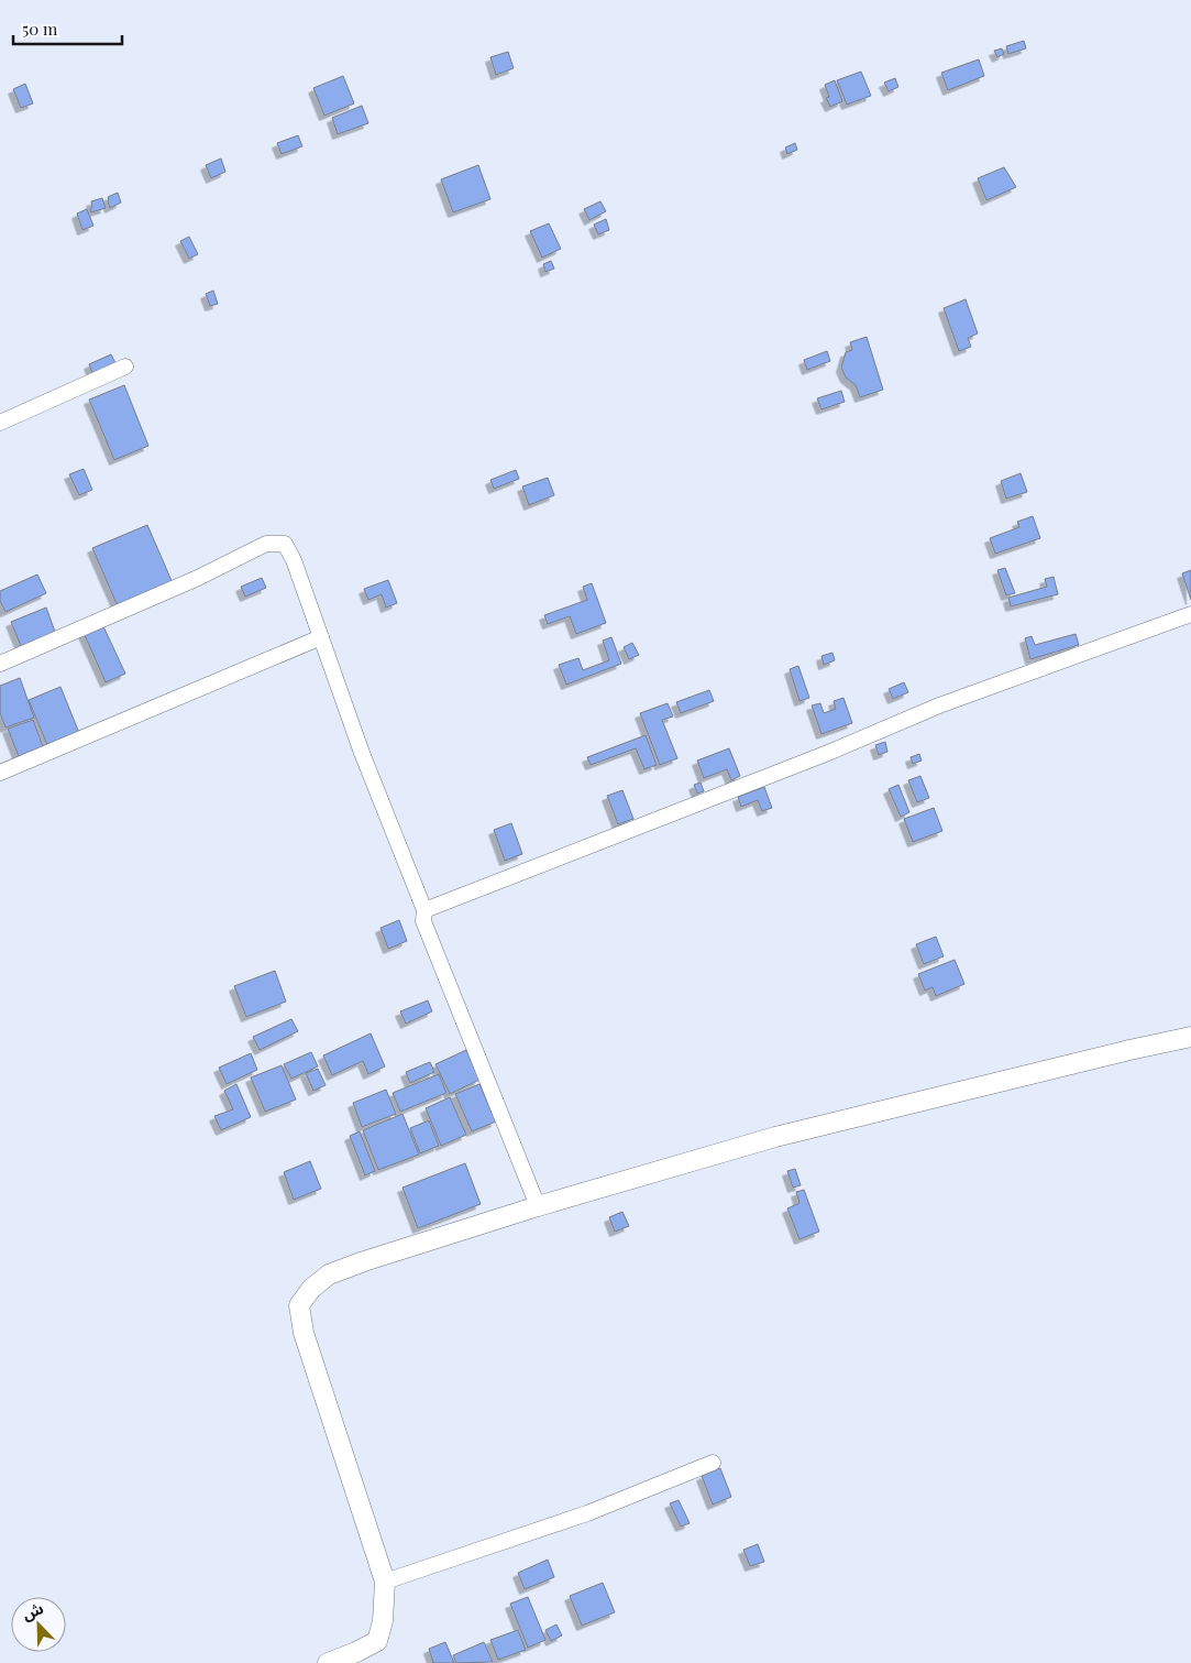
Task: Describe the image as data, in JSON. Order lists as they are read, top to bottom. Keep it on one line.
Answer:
{"scale_bar":"50 m","north":"top left"}
